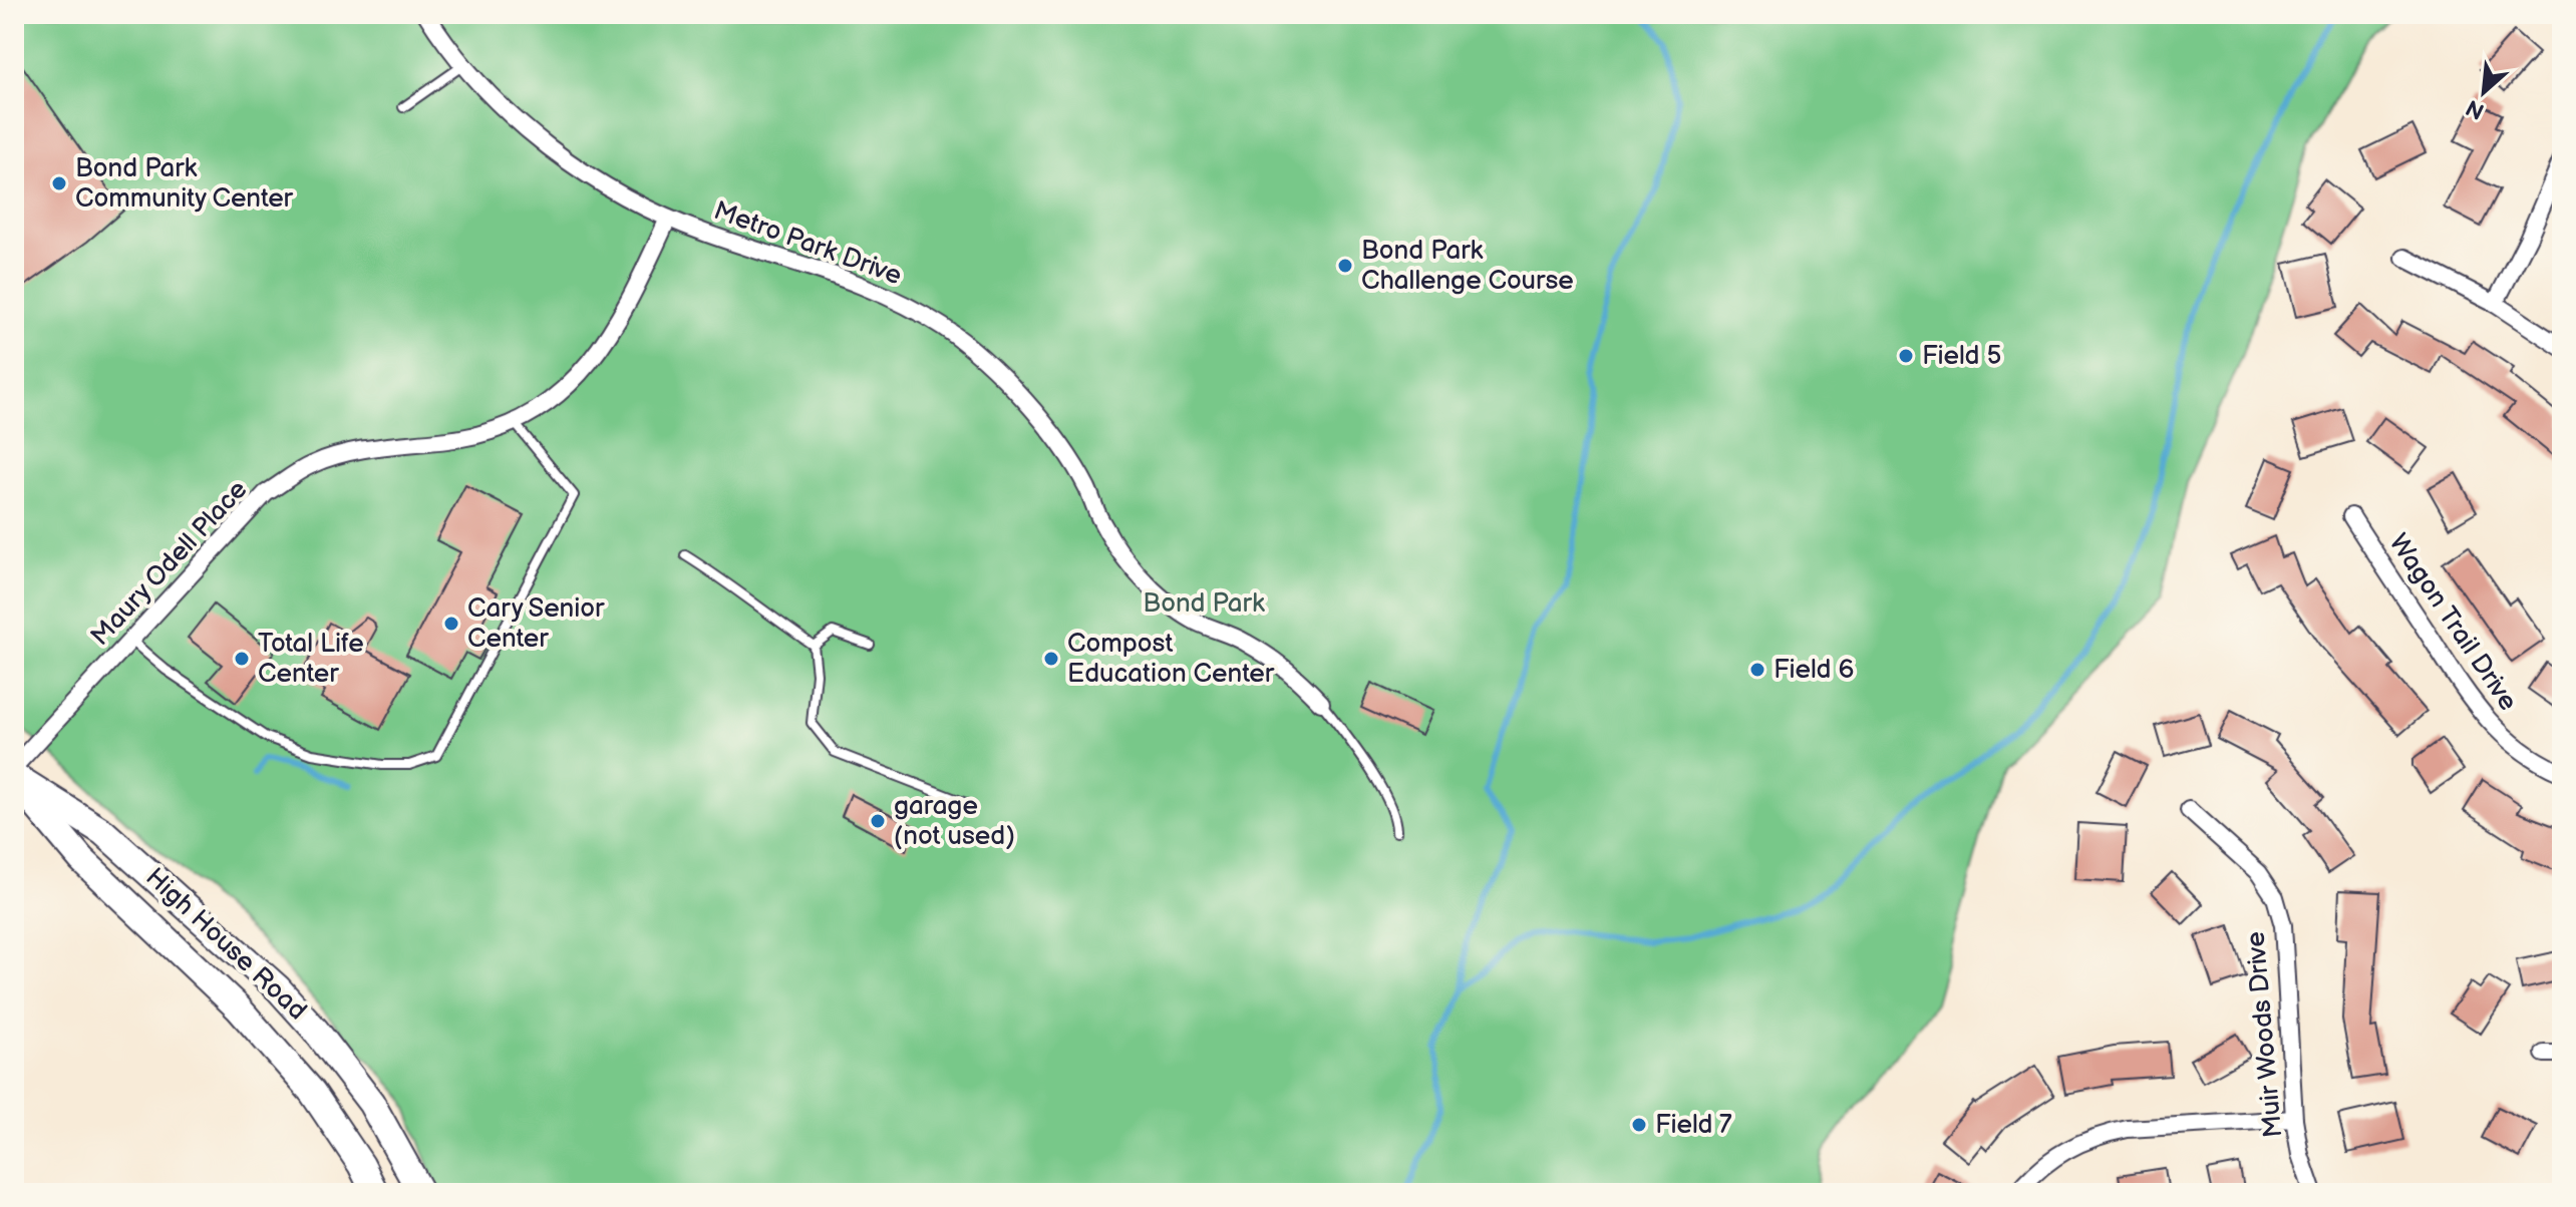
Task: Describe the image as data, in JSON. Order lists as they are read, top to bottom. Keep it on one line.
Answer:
{"streets":{"main road":["High House Road"],"street":["Metro Park Drive","Maury Odell Place","Wagon Trail Drive","Muir Woods Drive"]},"crossings":[["Metro Park Drive","Maury Odell Place"]],"parks":["Bond Park"],"places":["Bond Park Community Center","Bond Park Challenge Course","Field 5","Cary Senior Center","Total Life Center","Compost Education Center","Field 6","garage (not used)","Field 7"],"north":"bottom left"}
